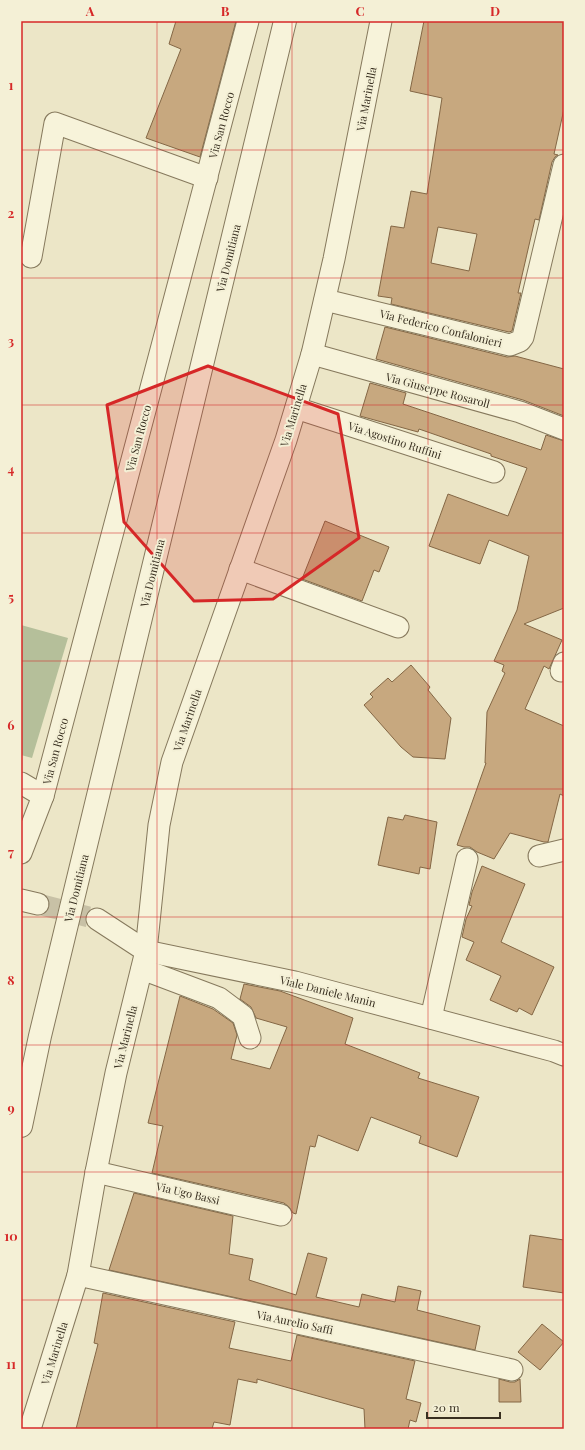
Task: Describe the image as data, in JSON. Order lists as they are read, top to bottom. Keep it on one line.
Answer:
{"streets":{"street":["Via Marinella","Via San Rocco","Via Domitiana","Via Federico Confalonieri","Via Giuseppe Rosaroll","Via Agostino Ruffini","Viale Daniele Manin","Via Ugo Bassi","Via Aurelio Saffi"]},"crossings":[["Via Marinella","Via Federico Confalonieri"],["Via Marinella","Via Giuseppe Rosaroll"],["Via Marinella","Via Agostino Ruffini"],["Via Marinella","Viale Daniele Manin"],["Via Marinella","Via Ugo Bassi"],["Via Marinella","Via Aurelio Saffi"]],"scale_bar":"20 m","grid":{"columns":["A","B","C","D"],"rows":["1","2","3","4","5","6","7","8","9","10","11"]}}
